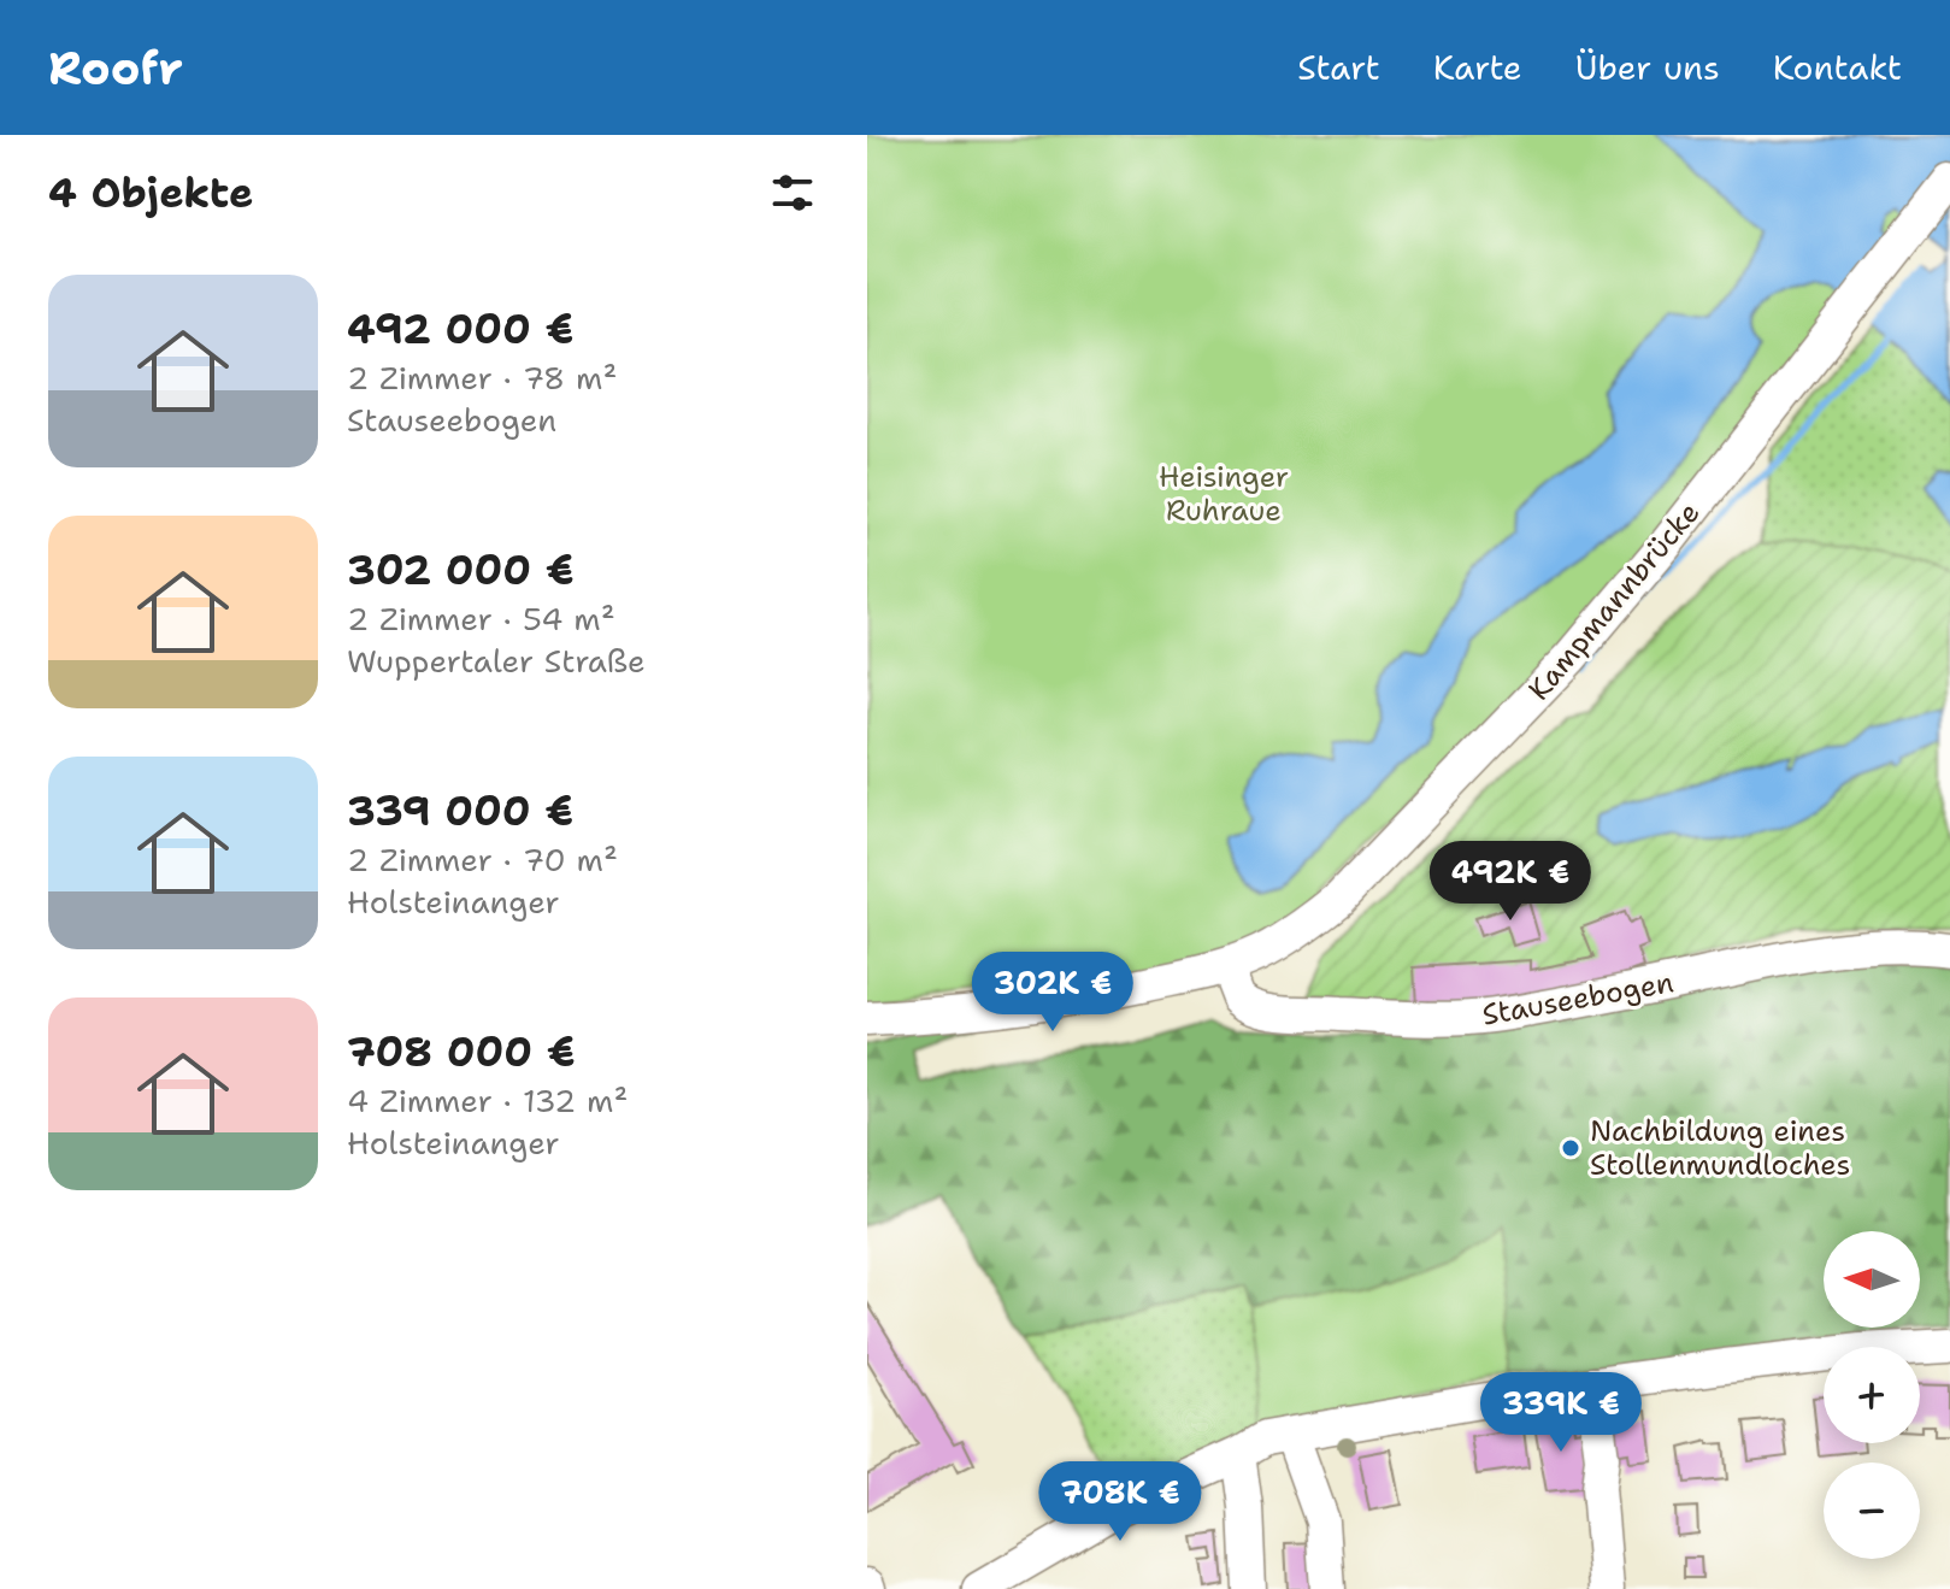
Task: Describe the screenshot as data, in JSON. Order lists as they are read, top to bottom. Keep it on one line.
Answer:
{"streets":{"street":["Kampmannbrücke","Stauseebogen"]},"crossings":[["Kampmannbrücke","Stauseebogen"]],"parks":["Heisinger Ruhraue"],"places":["Nachbildung eines Stollenmundloches"],"north":"left","page":{"header":"Roofr","nav":["Start","Karte","Über uns","Kontakt"],"heading":"4 Objekte","list":[{"name":"492 000 €","note":"2 Zimmer · 78 m² · Stauseebogen"},{"name":"302 000 €","note":"2 Zimmer · 54 m² · Wuppertaler Straße"},{"name":"339 000 €","note":"2 Zimmer · 70 m² · Holsteinanger"},{"name":"708 000 €","note":"4 Zimmer · 132 m² · Holsteinanger"}],"price":["492K €","302K €","339K €","708K €"],"map_buttons":["+","−"]}}
